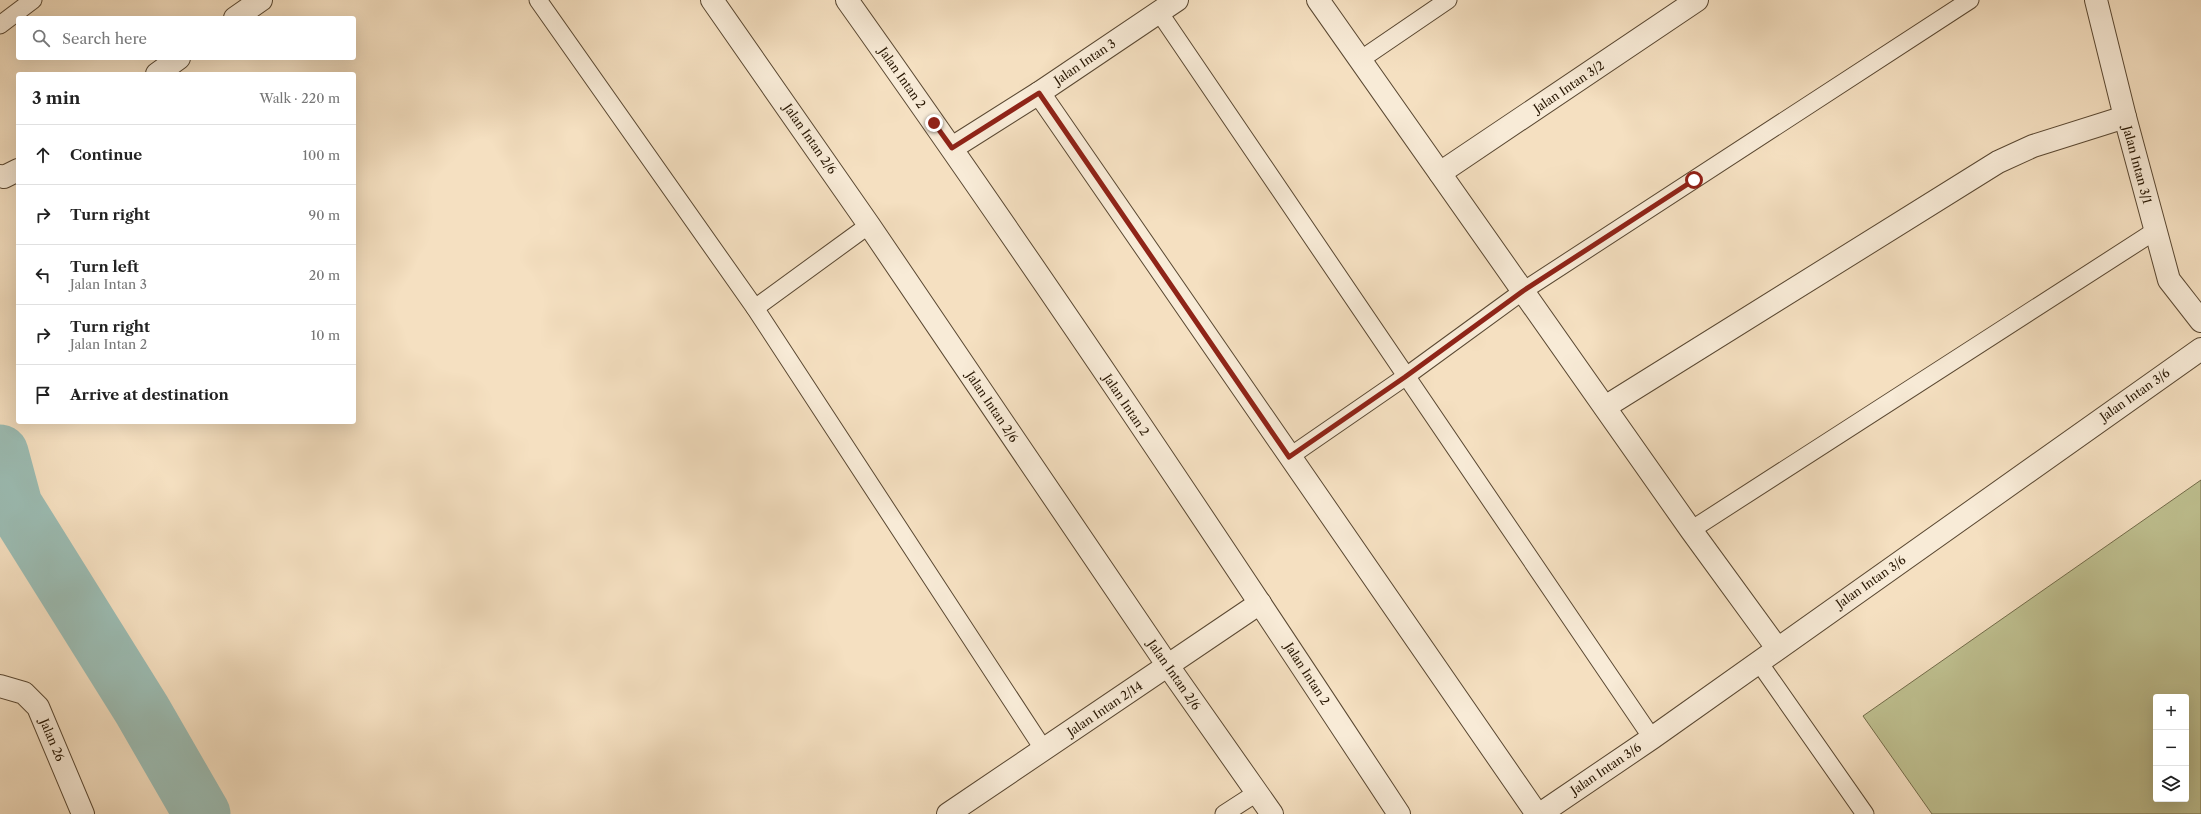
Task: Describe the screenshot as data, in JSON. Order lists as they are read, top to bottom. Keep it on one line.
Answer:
{"streets":{"street":["Jalan Intan 3","Jalan Intan 2","Jalan Intan 3/2","Jalan Intan 2/6","Jalan Intan 3/1","Jalan Intan 3/6","Jalan Intan 2/14","Jalan 26"]},"crossings":[["Jalan Intan 3","Jalan Intan 2"],["Jalan Intan 2","Jalan Intan 2/14"],["Jalan Intan 2/6","Jalan Intan 2/14"]],"page":{"search":"Search here","heading":["3 min","Walk · 220 m"],"list":[["Continue","100 m"],["Turn right","90 m"],["Turn left","Jalan Intan 3","20 m"],["Turn right","Jalan Intan 2","10 m"],"Arrive at destination"],"map_buttons":["+","−"]}}
